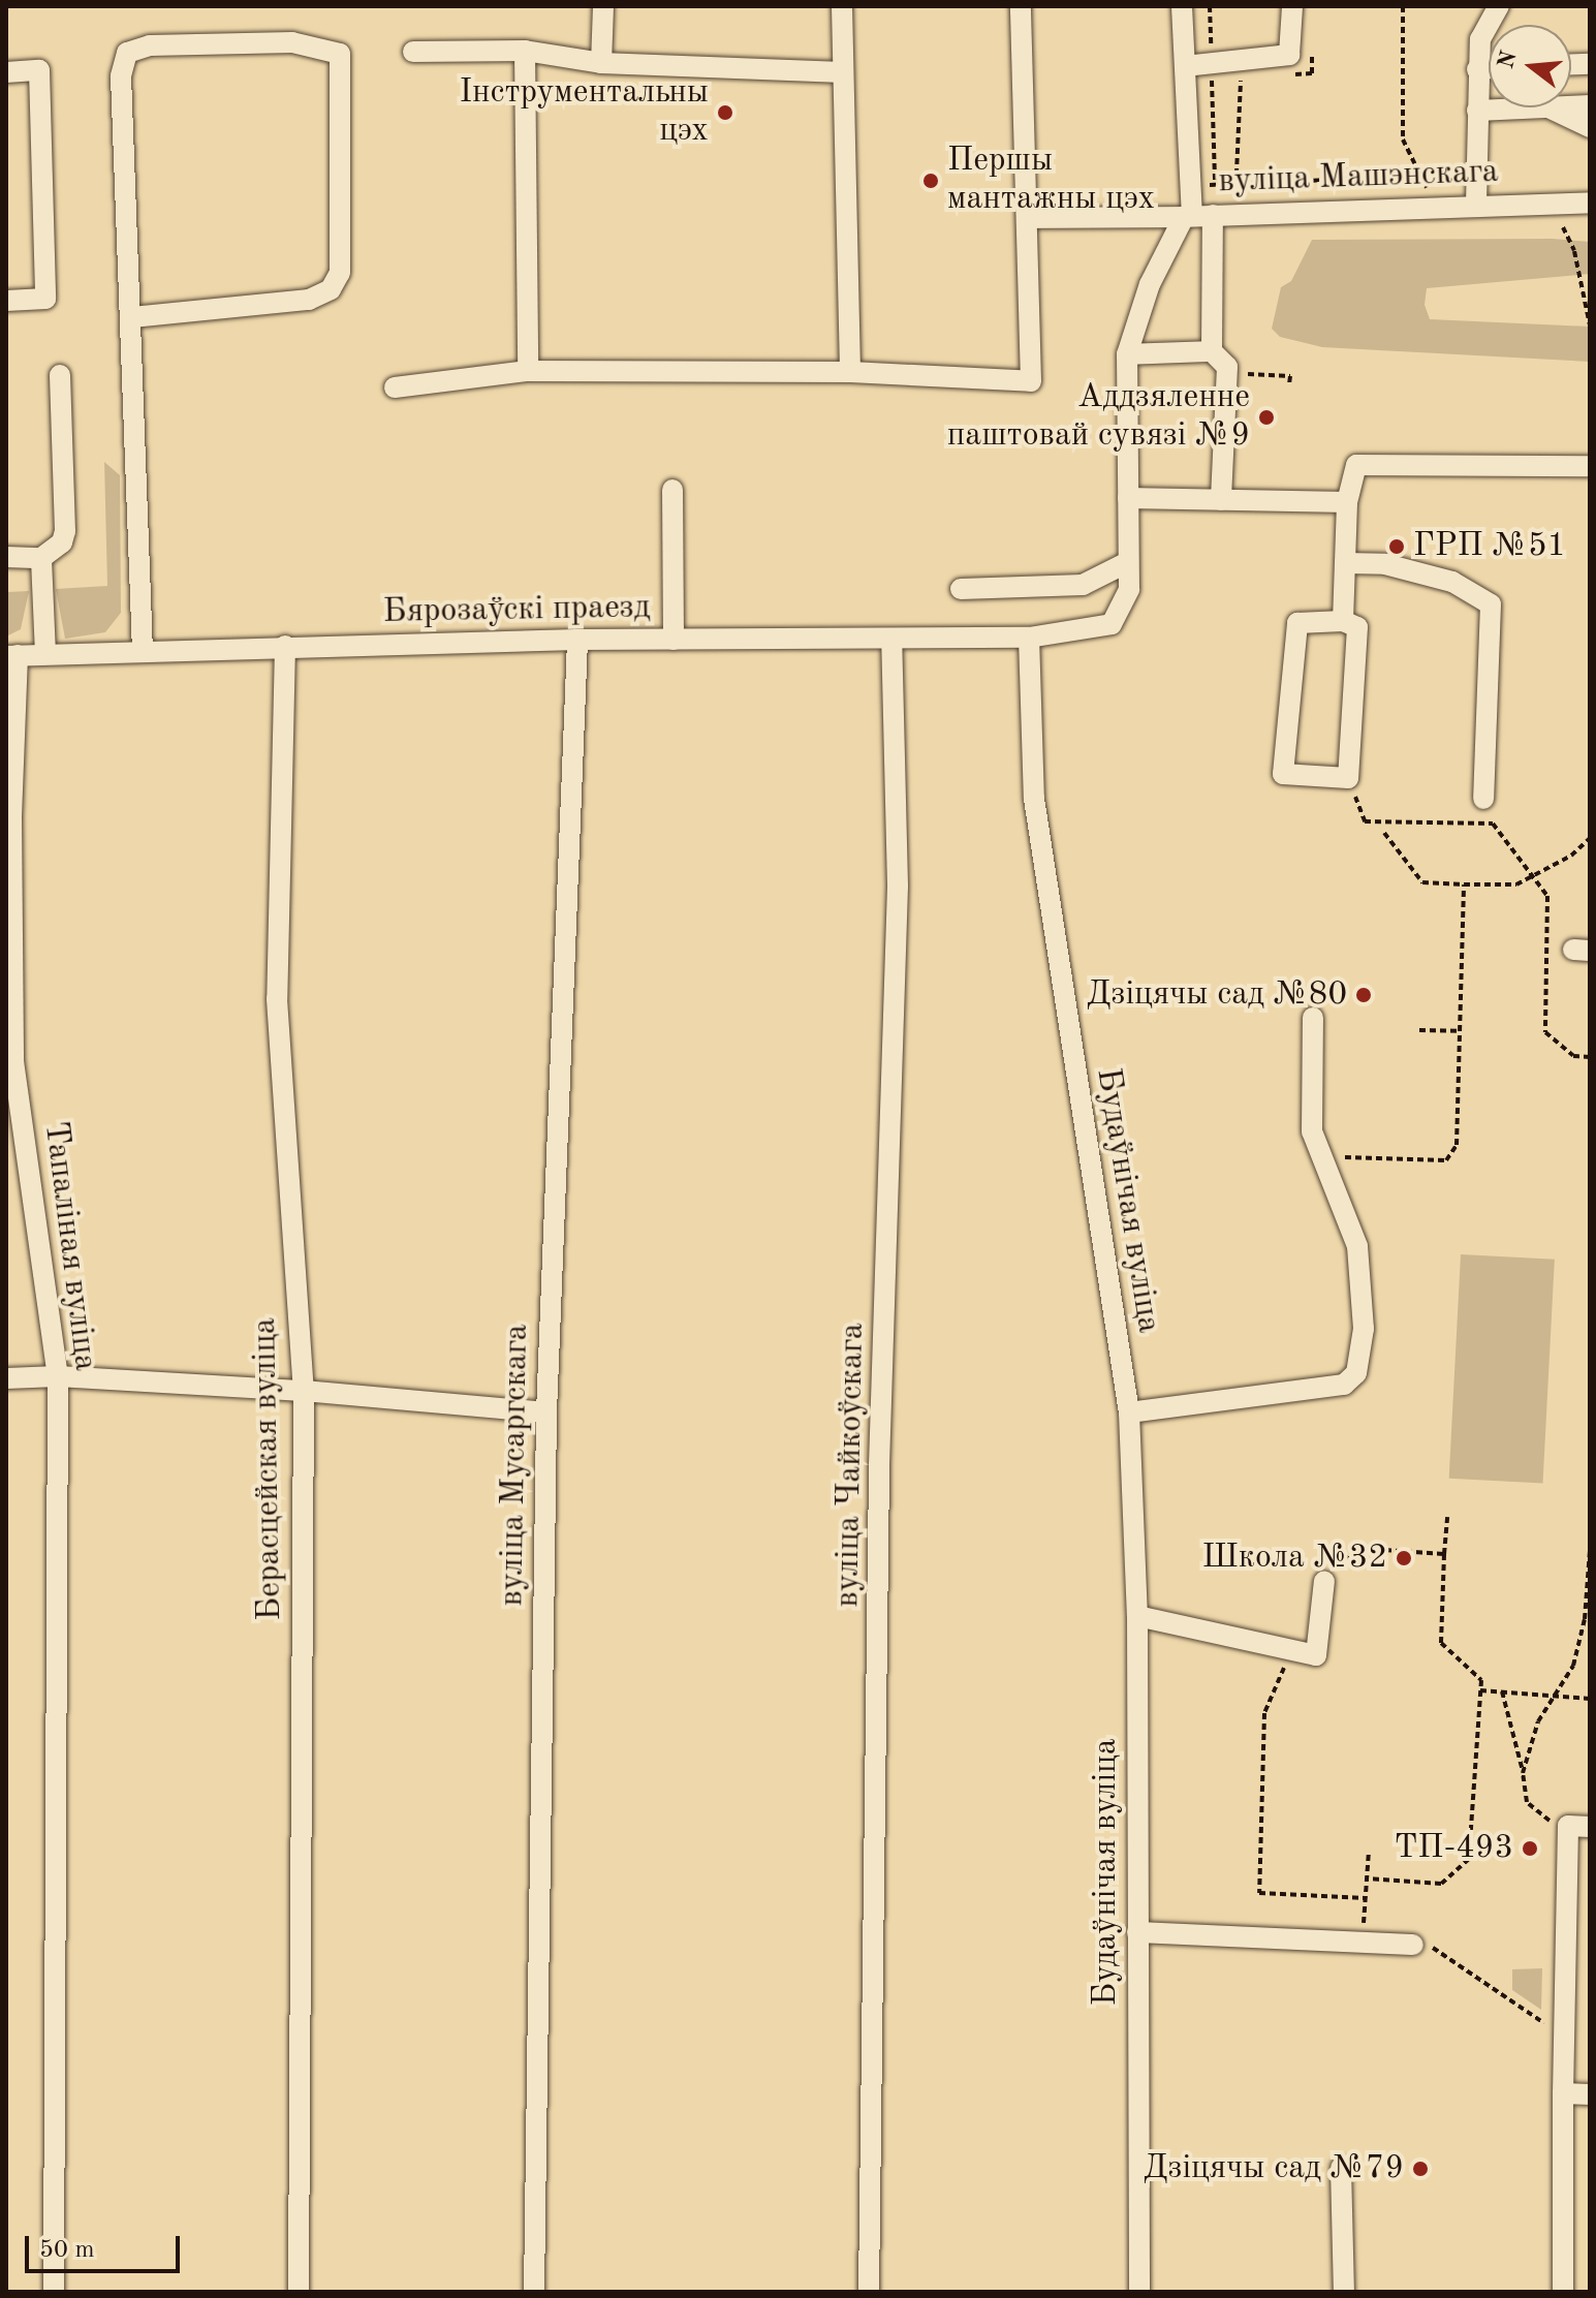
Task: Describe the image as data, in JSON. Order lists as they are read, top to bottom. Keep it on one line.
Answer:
{"streets":{"street":["вуліца Машэнскага","Бярозаўскі праезд","Будаўнічая вуліца","Тапаліная вуліца","вуліца Мусаргскага","вуліца Чайкоўскага","Берасцейская вуліца"]},"crossings":[["Бярозаўскі праезд","Будаўнічая вуліца"],["Бярозаўскі праезд","Тапаліная вуліца"],["Бярозаўскі праезд","вуліца Мусаргскага"],["Бярозаўскі праезд","вуліца Чайкоўскага"],["Бярозаўскі праезд","Берасцейская вуліца"]],"places":["Інструментальны цэх","Першы мантажны цэх","Аддзяленне паштовай сувязі №9","ГРП №51","Дзіцячы сад №80","Школа №32","ТП-493","Дзіцячы сад №79"],"scale_bar":"50 m","north":"left"}
